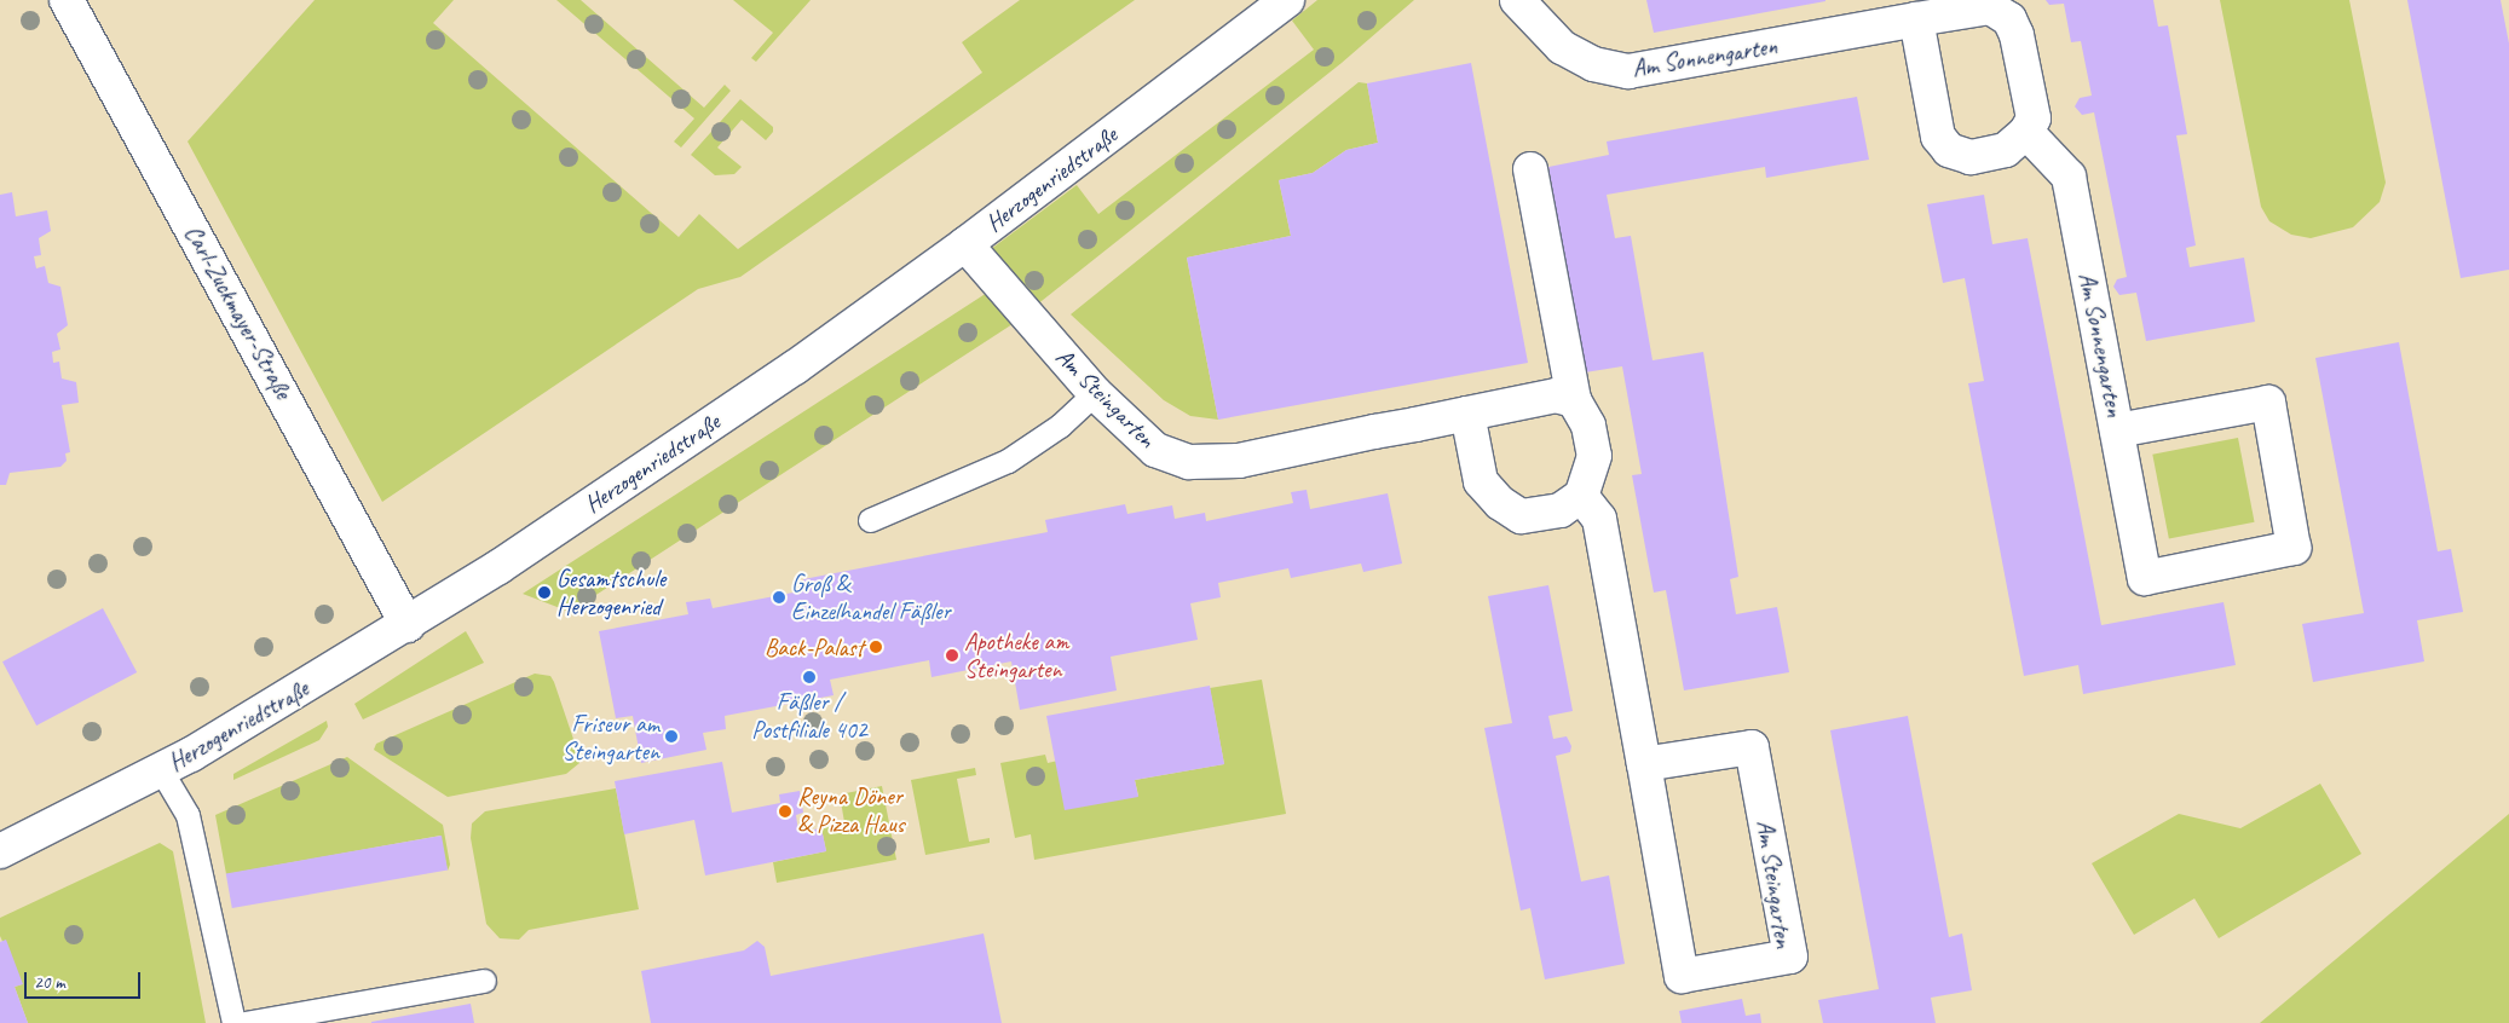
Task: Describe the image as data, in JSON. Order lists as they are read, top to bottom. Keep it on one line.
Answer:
{"streets":{"street":["Am Sonnengarten","Herzogenriedstraße","Carl-Zuckmayer-Straße","Am Steingarten"]},"crossings":[["Herzogenriedstraße","Carl-Zuckmayer-Straße"],["Herzogenriedstraße","Am Steingarten"]],"places":["Gesamtschule Herzogenried","Groß & Einzelhandel Fäßler","Back-Palast","Apotheke am Steingarten","Fäßler / Postfiliale 402","Friseur am Steingarten","Reyna Döner & Pizza Haus"],"scale_bar":"20 m"}
